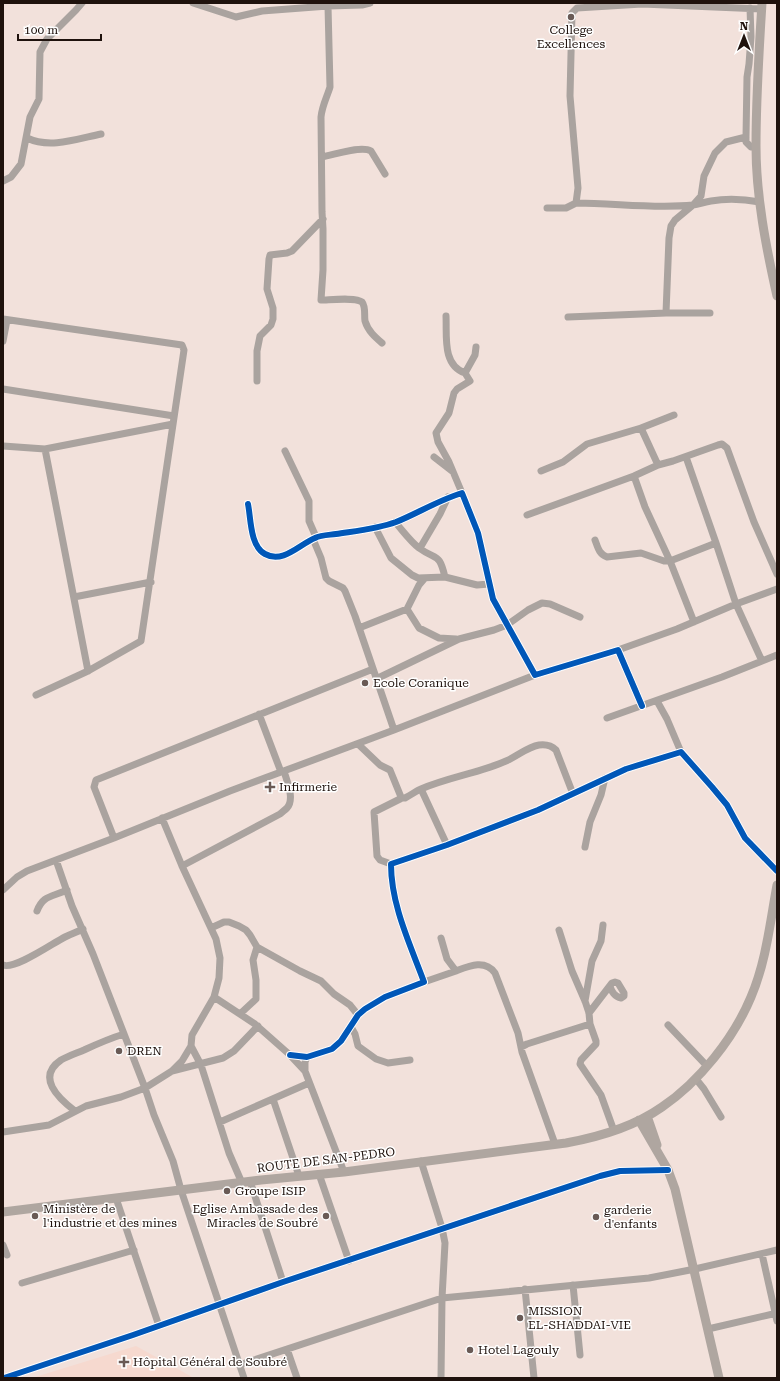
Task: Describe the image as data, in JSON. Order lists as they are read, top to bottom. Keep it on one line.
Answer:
{"streets":{"main road":["ROUTE DE SAN-PEDRO"]},"places":{"other":["College Excellences","Ecole Coranique","DREN","Groupe ISIP","Ministère de l'industrie et des mines","Eglise Ambassade des Miracles de Soubré","garderie d'enfants","MISSION EL-SHADDAI-VIE","Hotel Lagouly"],"health":["Infirmerie","Hôpital Général de Soubré"]},"scale_bar":"100 m","north":"top"}
